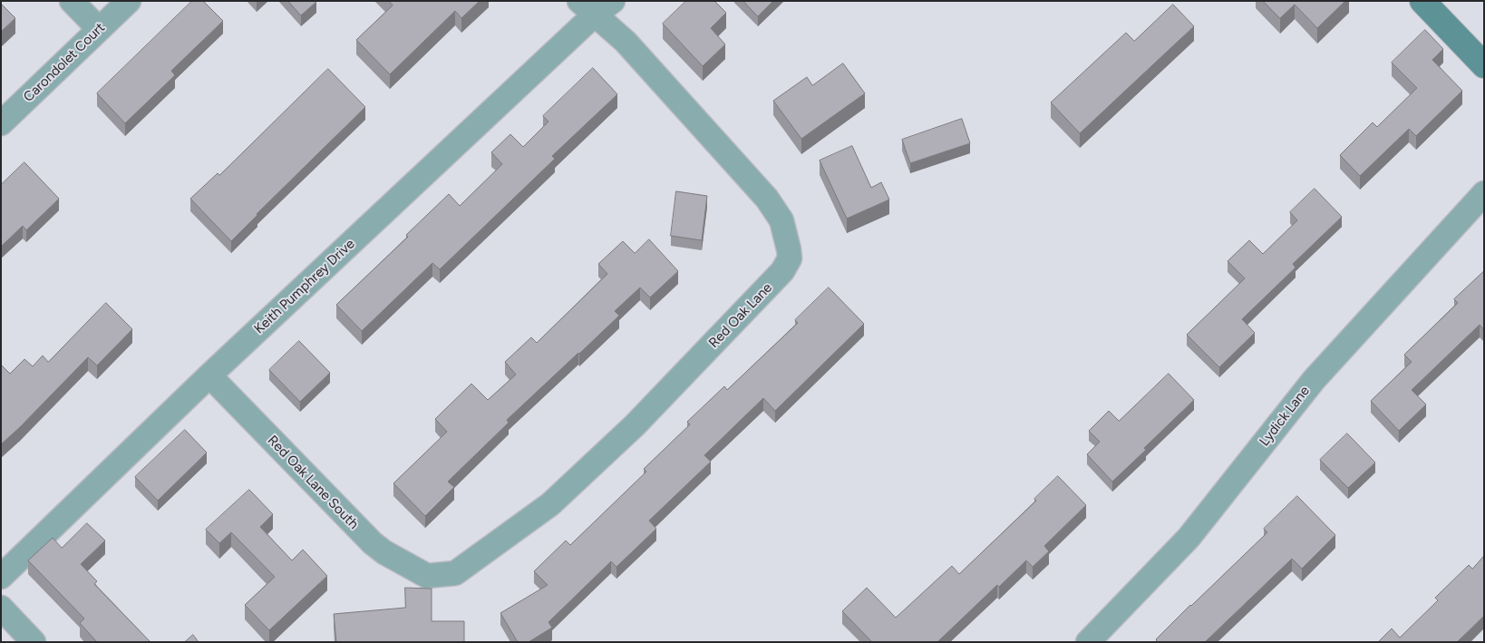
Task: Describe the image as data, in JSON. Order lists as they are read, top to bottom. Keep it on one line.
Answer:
{"streets":{"street":["Carondolet Court","Keith Pumphrey Drive","Red Oak Lane","Lydick Lane","Red Oak Lane South"]},"crossings":[["Keith Pumphrey Drive","Red Oak Lane"],["Keith Pumphrey Drive","Red Oak Lane South"],["Red Oak Lane","Red Oak Lane South"]]}
